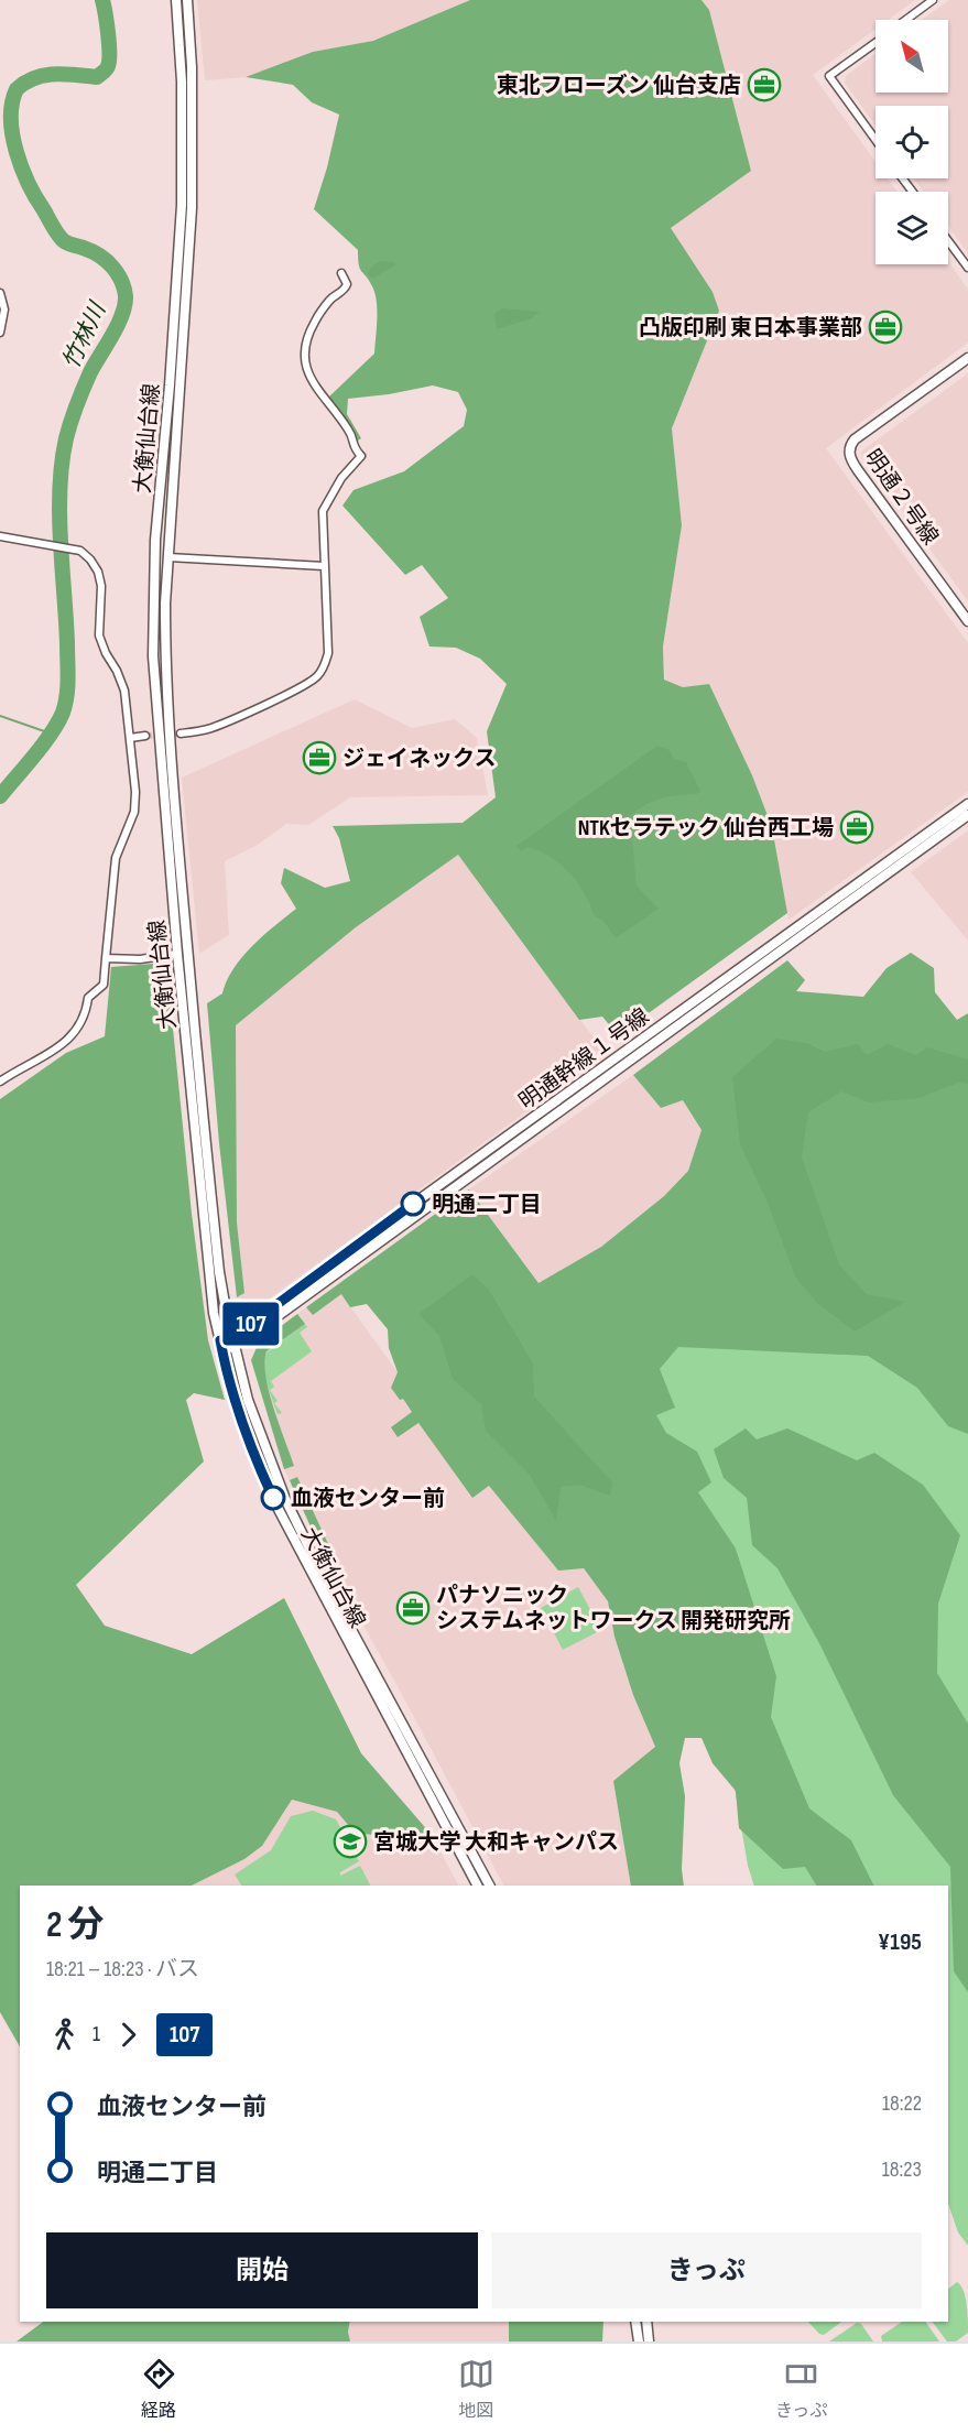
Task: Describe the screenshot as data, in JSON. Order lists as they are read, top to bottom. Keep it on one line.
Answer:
{"streets":{"main road":["大衡仙台線","明通２号線","明通幹線１号線"]},"crossings":[["大衡仙台線","明通幹線１号線"]],"water":["竹林川"],"places":{"office":["東北フローズン 仙台支店","凸版印刷 東日本事業部","ジェイネックス","NTKセラテック 仙台西工場","パナソニック システムネットワークス 開発研究所"],"other":["明通二丁目","血液センター前"],"school or university":["宮城大学 大和キャンパス"]},"lines":["bus line 107"],"north":"top left","page":{"on_map":"107","heading":["2 分","18:21 – 18:23 · バス","¥195"],"legs":["1","107"],"list":[{"name":"血液センター前","value":"18:22"},{"name":"明通二丁目","value":"18:23"}],"buttons":["開始","きっぷ"],"tabs":["経路","地図","きっぷ"]}}
